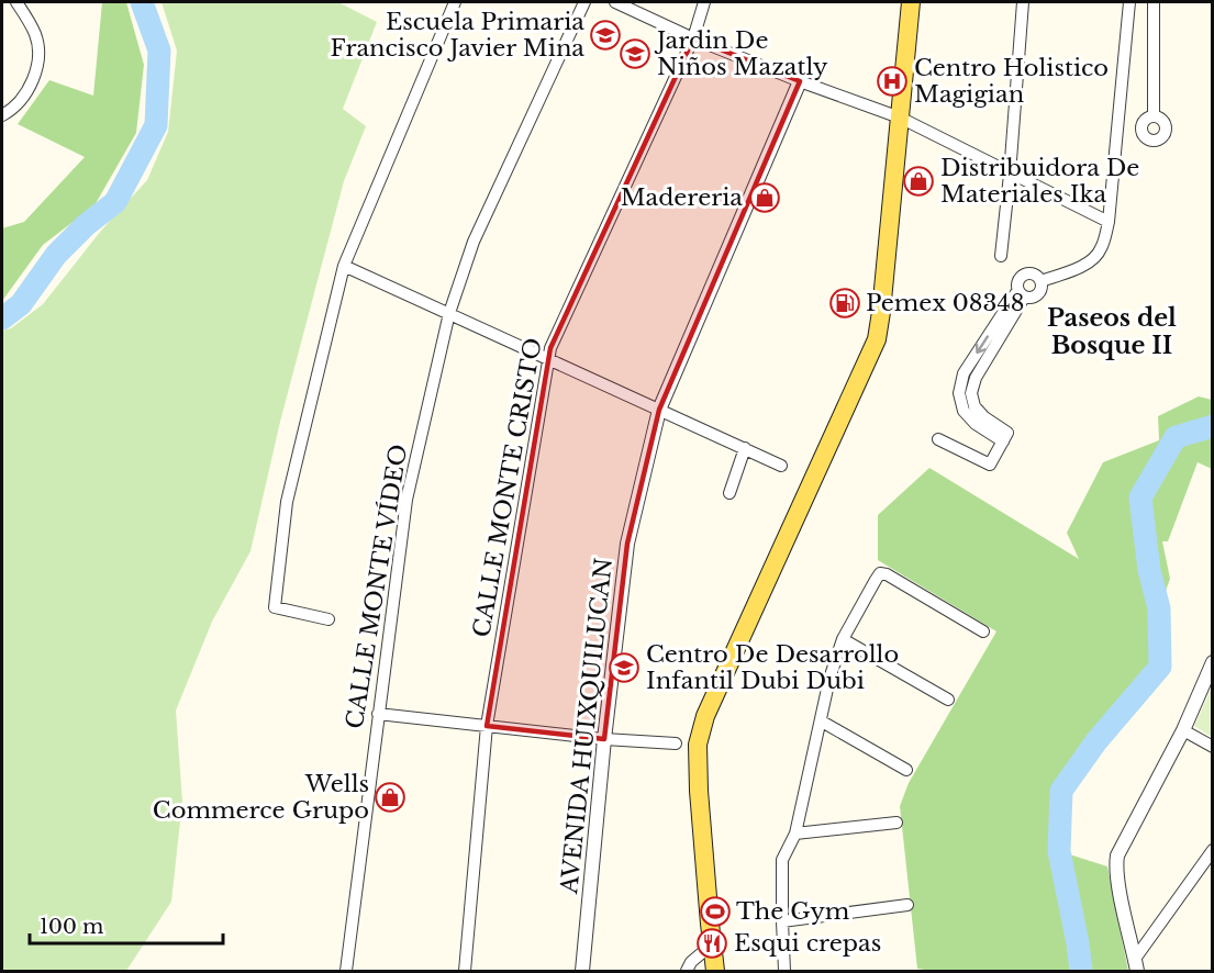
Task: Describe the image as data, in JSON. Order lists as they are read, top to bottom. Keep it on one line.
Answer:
{"streets":{"street":["CALLE MONTE CRISTO","CALLE MONTE VÍDEO","AVENIDA HUIXQUILUCAN"]},"districts":["Paseos del Bosque II"],"places":{"school or university":["Escuela Primaria Francisco Javier Mina","Jardin De Niños Mazatly","Centro De Desarrollo Infantil Dubi Dubi"],"hospital":["Centro Holistico Magigian"],"shop":["Distribuidora De Materiales Ika","Madereria","Wells Commerce Grupo"],"fuel station":["Pemex 08348"],"sports":["The Gym"],"restaurant":["Esqui crepas"]},"scale_bar":"100 m"}
